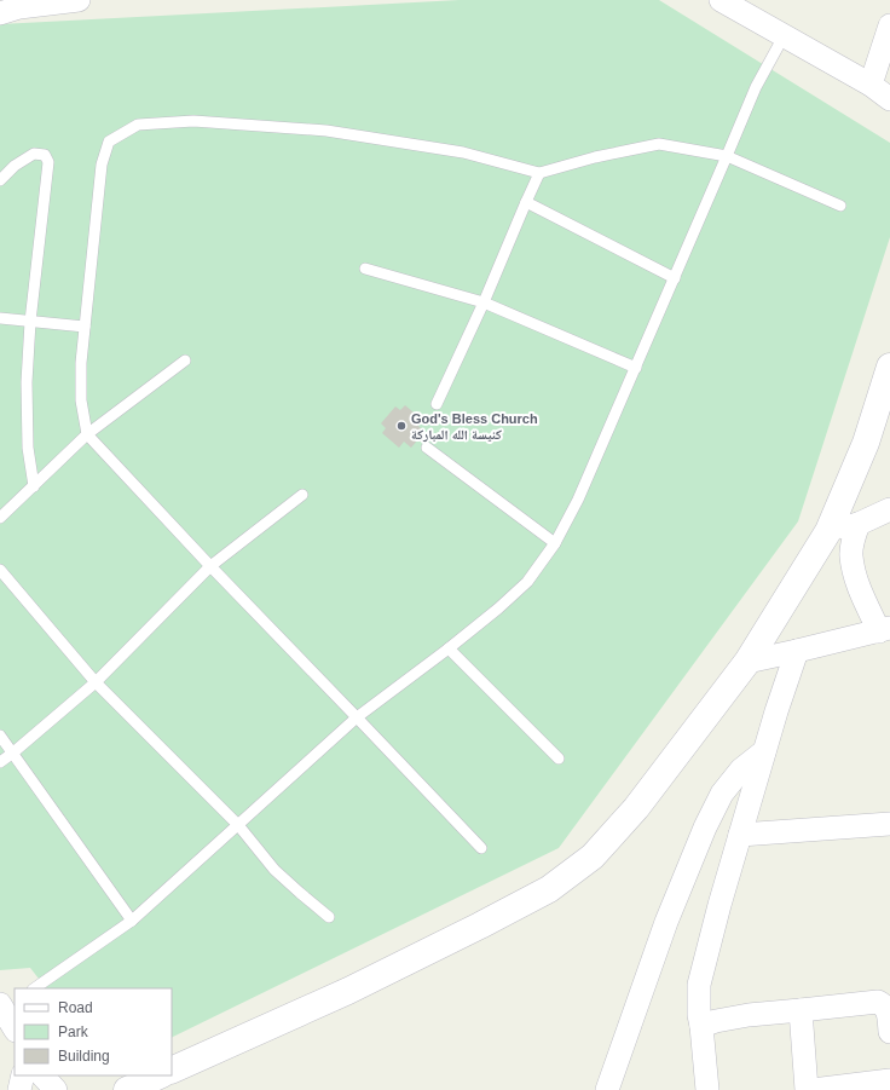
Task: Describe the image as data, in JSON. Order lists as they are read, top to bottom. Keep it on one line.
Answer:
{"places":["God's Bless Church كنيسة الله المباركة"],"legend":["Road","Park","Building"]}
